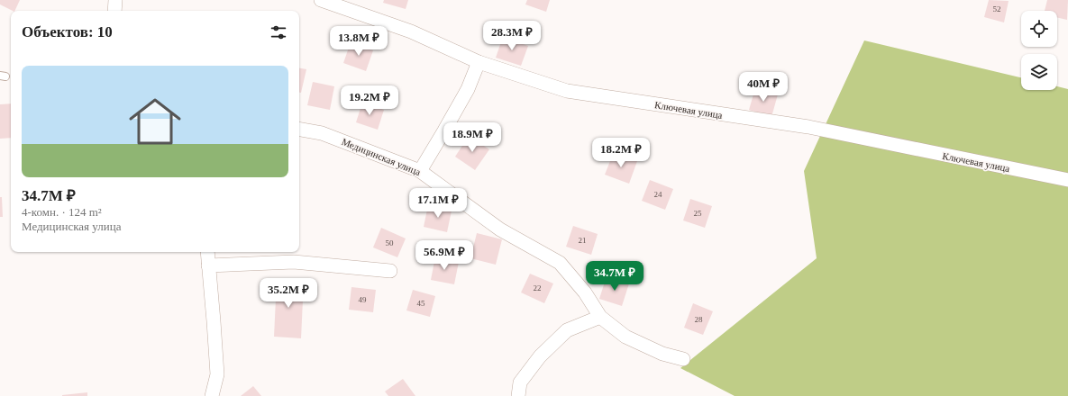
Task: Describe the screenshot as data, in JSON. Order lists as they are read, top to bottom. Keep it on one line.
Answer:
{"streets":{"street":["Ключевая улица","Медицинская улица"]},"house_numbers":["52","24","25","21","50","22","49","45","28"],"page":{"heading":"Объектов: 10","price":["28.3M ₽","13.8M ₽","40M ₽","19.2M ₽","18.9M ₽","18.2M ₽","17.1M ₽","56.9M ₽","34.7M ₽","35.2M ₽"],"list":[{"name":"34.7M ₽","note":"4-комн. · 124 m² · Медицинская улица"}]}}
